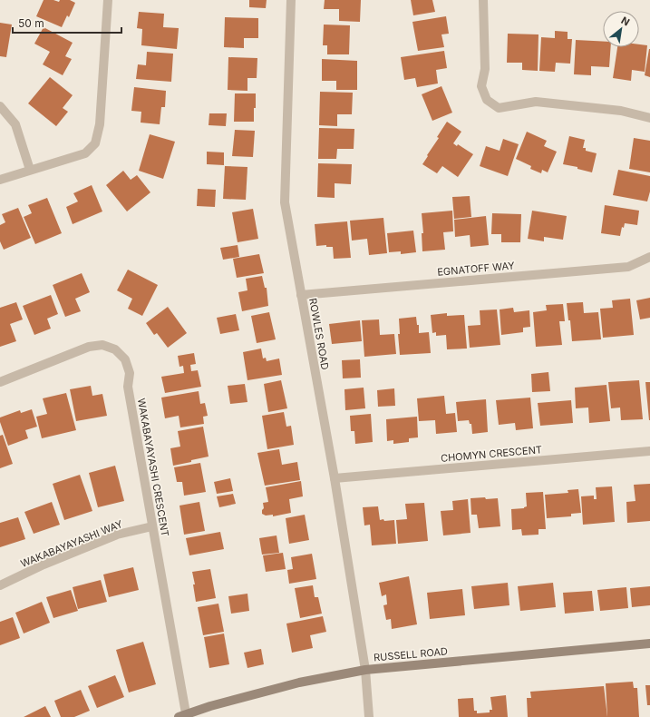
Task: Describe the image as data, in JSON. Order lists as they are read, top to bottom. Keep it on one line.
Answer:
{"streets":{"street":["EGNATOFF WAY","ROWLES ROAD","CHOMYN CRESCENT","WAKABAYAYASHI CRESCENT","WAKABAYAYASHI WAY","RUSSELL ROAD"]},"crossings":[["EGNATOFF WAY","ROWLES ROAD"],["ROWLES ROAD","CHOMYN CRESCENT"],["ROWLES ROAD","RUSSELL ROAD"],["WAKABAYAYASHI CRESCENT","WAKABAYAYASHI WAY"],["WAKABAYAYASHI CRESCENT","RUSSELL ROAD"]],"scale_bar":"50 m","north":"top right"}
